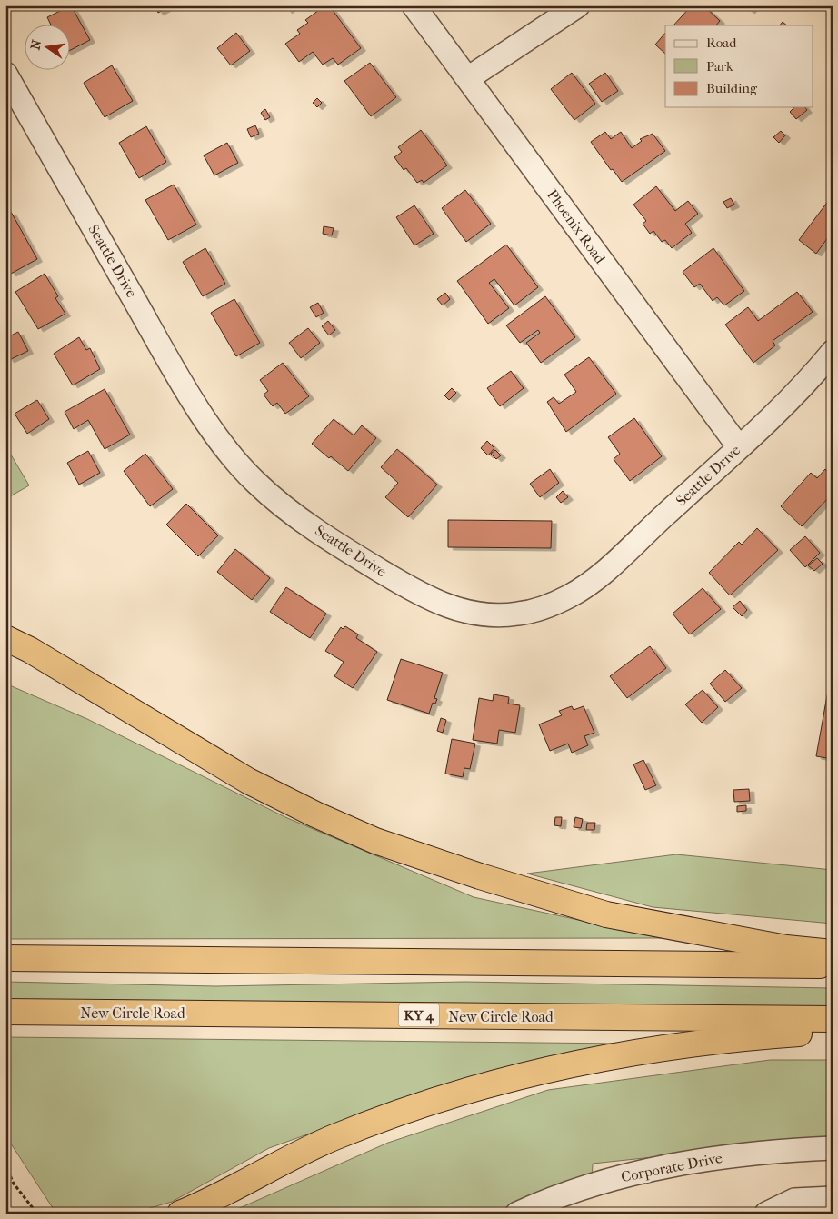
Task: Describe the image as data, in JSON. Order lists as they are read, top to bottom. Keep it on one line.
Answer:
{"streets":{"highway":["New Circle Road","KY 4"],"street":["Phoenix Road","Seattle Drive","Corporate Drive"]},"crossings":[["Phoenix Road","Seattle Drive"]],"legend":["Road","Park","Building"],"north":"left"}
